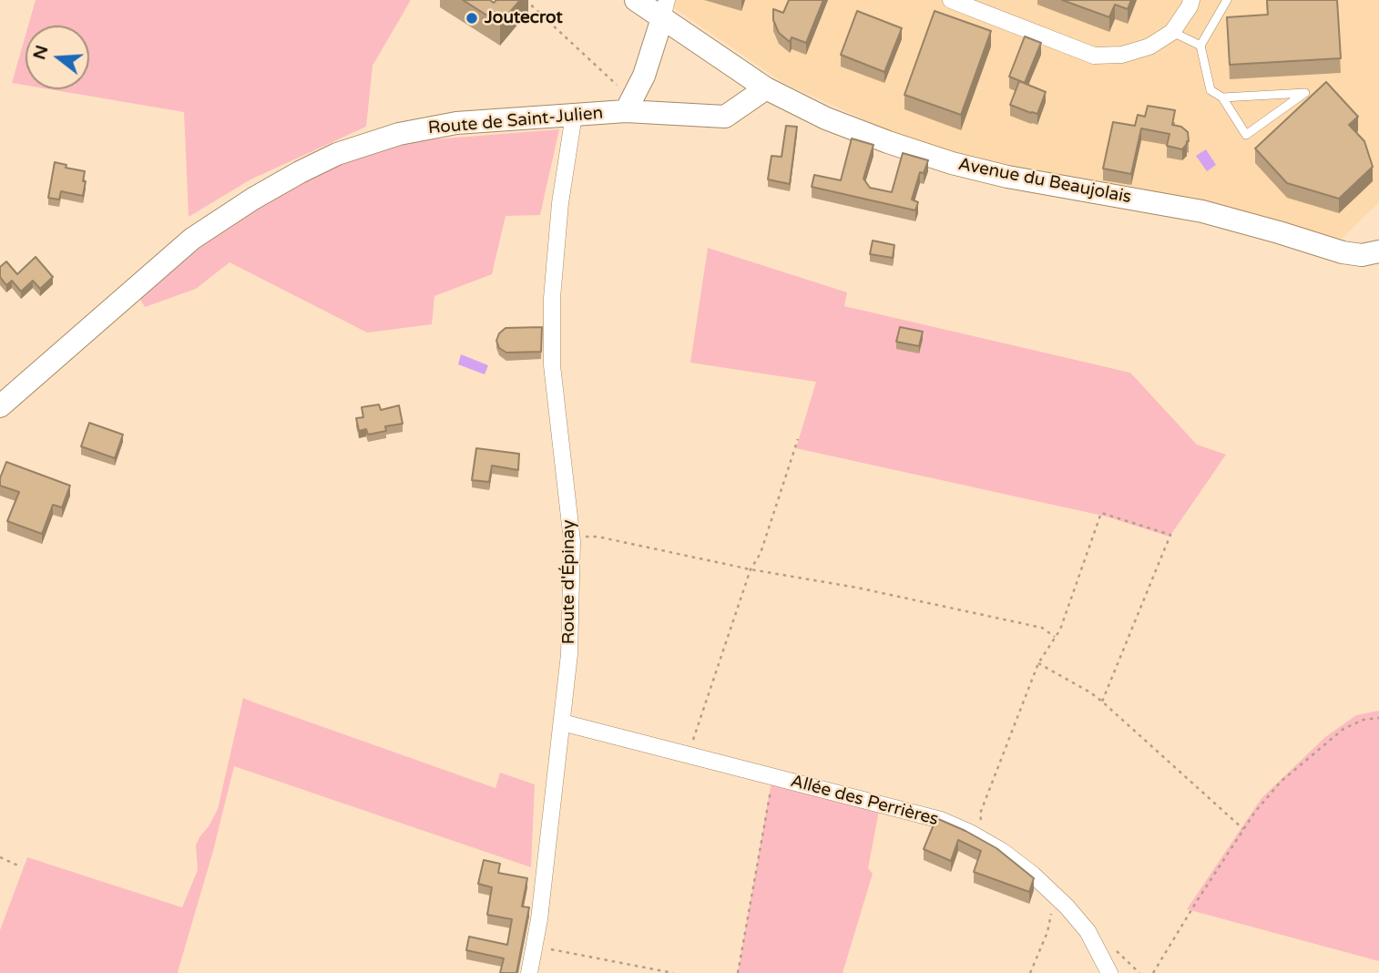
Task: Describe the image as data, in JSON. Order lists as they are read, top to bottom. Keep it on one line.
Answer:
{"streets":{"main road":["Route de Saint-Julien","Avenue du Beaujolais"],"street":["Route d'Épinay","Allée des Perrières"]},"crossings":[["Route de Saint-Julien","Avenue du Beaujolais"],["Route de Saint-Julien","Route d'Épinay"],["Route d'Épinay","Allée des Perrières"]],"places":["Joutecrot"],"north":"left"}
